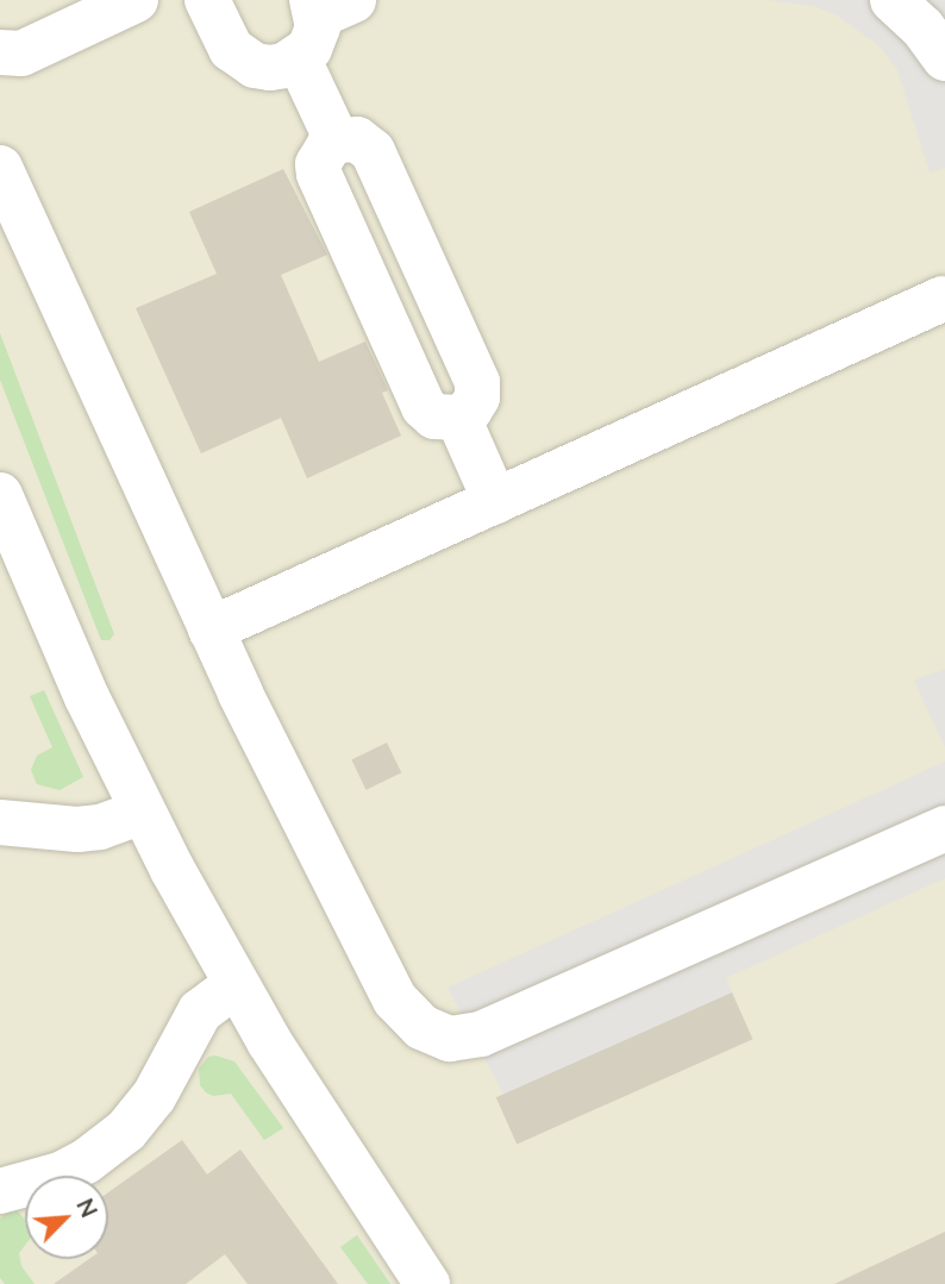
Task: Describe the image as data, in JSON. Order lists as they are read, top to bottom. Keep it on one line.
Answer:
{"north":"top right"}
